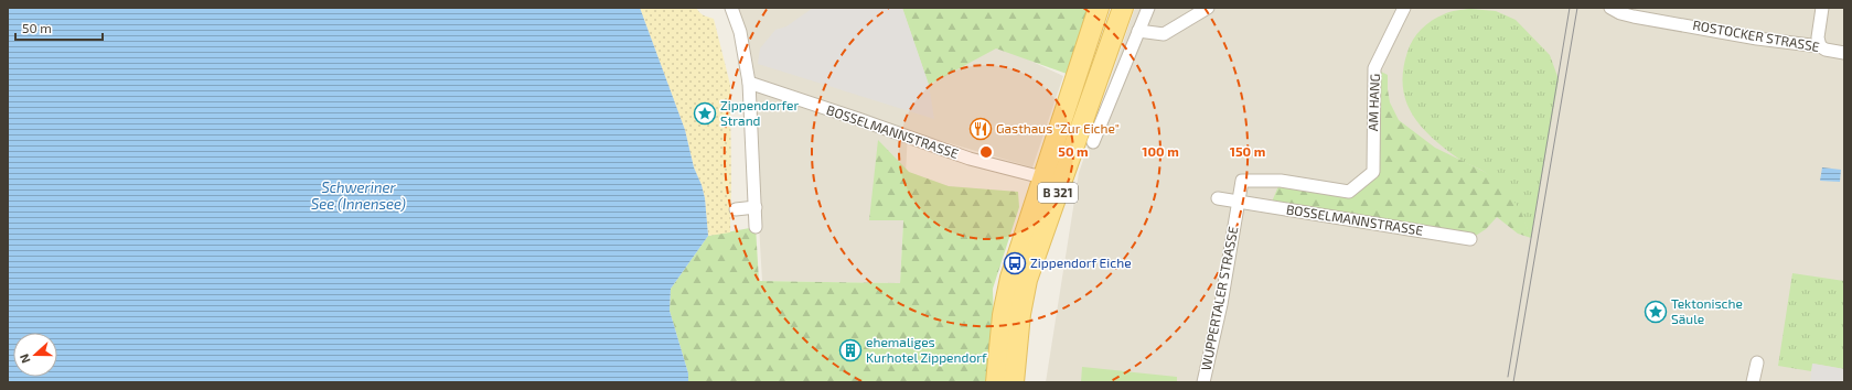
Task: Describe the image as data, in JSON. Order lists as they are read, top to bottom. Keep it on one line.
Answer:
{"streets":{"main road":["B 321"],"street":["ROSTOCKER STRASSE","AM HANG","BOSSELMANNSTRASSE","WUPPERTALER STRASSE"]},"crossings":[["AM HANG","BOSSELMANNSTRASSE"],["BOSSELMANNSTRASSE","B 321"],["BOSSELMANNSTRASSE","WUPPERTALER STRASSE"]],"water":["Schweriner See (Innensee)"],"places":{"place":["Zippendorfer Strand","Tektonische Säule"],"restaurant":["Gasthaus \"Zur Eiche\""],"bus stop":["Zippendorf Eiche"],"building":["ehemaliges Kurhotel Zippendorf"]},"scale_bar":"50 m","north":"left","rings":["50 m","100 m","150 m"]}
